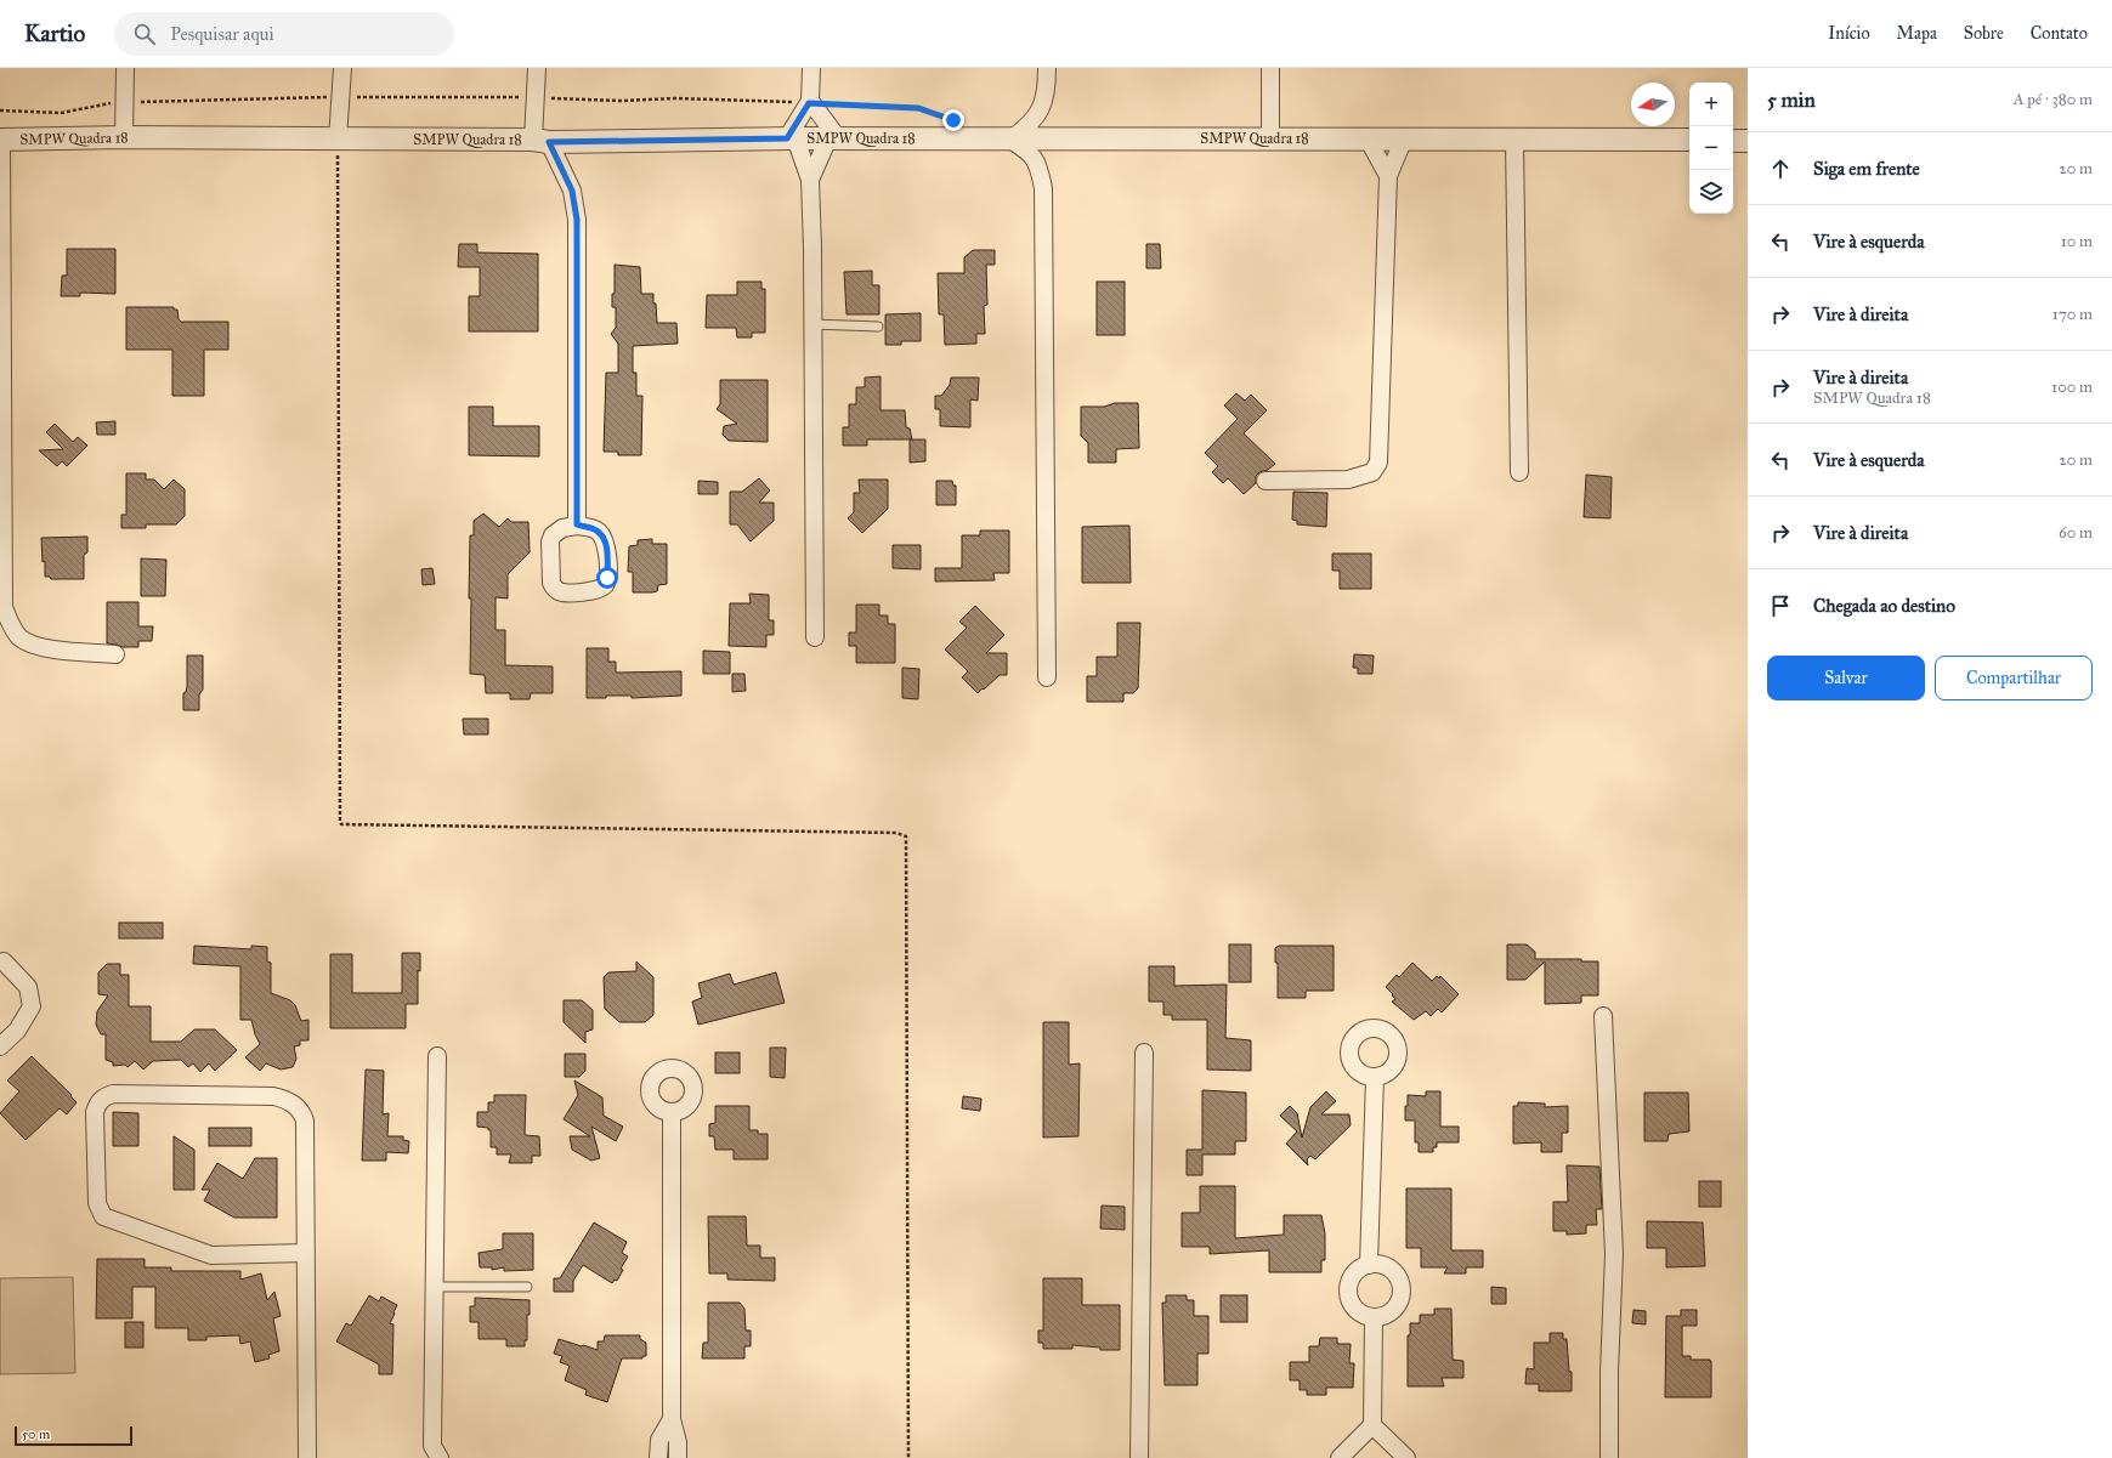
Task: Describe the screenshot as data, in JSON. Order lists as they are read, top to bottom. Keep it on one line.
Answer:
{"streets":{"street":["SMPW Quadra 18"]},"scale_bar":"50 m","north":"left","page":{"header":"Kartio","search":"Pesquisar aqui","nav":["Início","Mapa","Sobre","Contato"],"heading":["5 min","A pé · 380 m"],"map_buttons":["+","−"],"list":[["Siga em frente","20 m"],["Vire à esquerda","10 m"],["Vire à direita","170 m"],["Vire à direita","SMPW Quadra 18","100 m"],["Vire à esquerda","20 m"],["Vire à direita","60 m"],"Chegada ao destino"],"buttons":["Salvar","Compartilhar"],"scale":"50 m"}}
